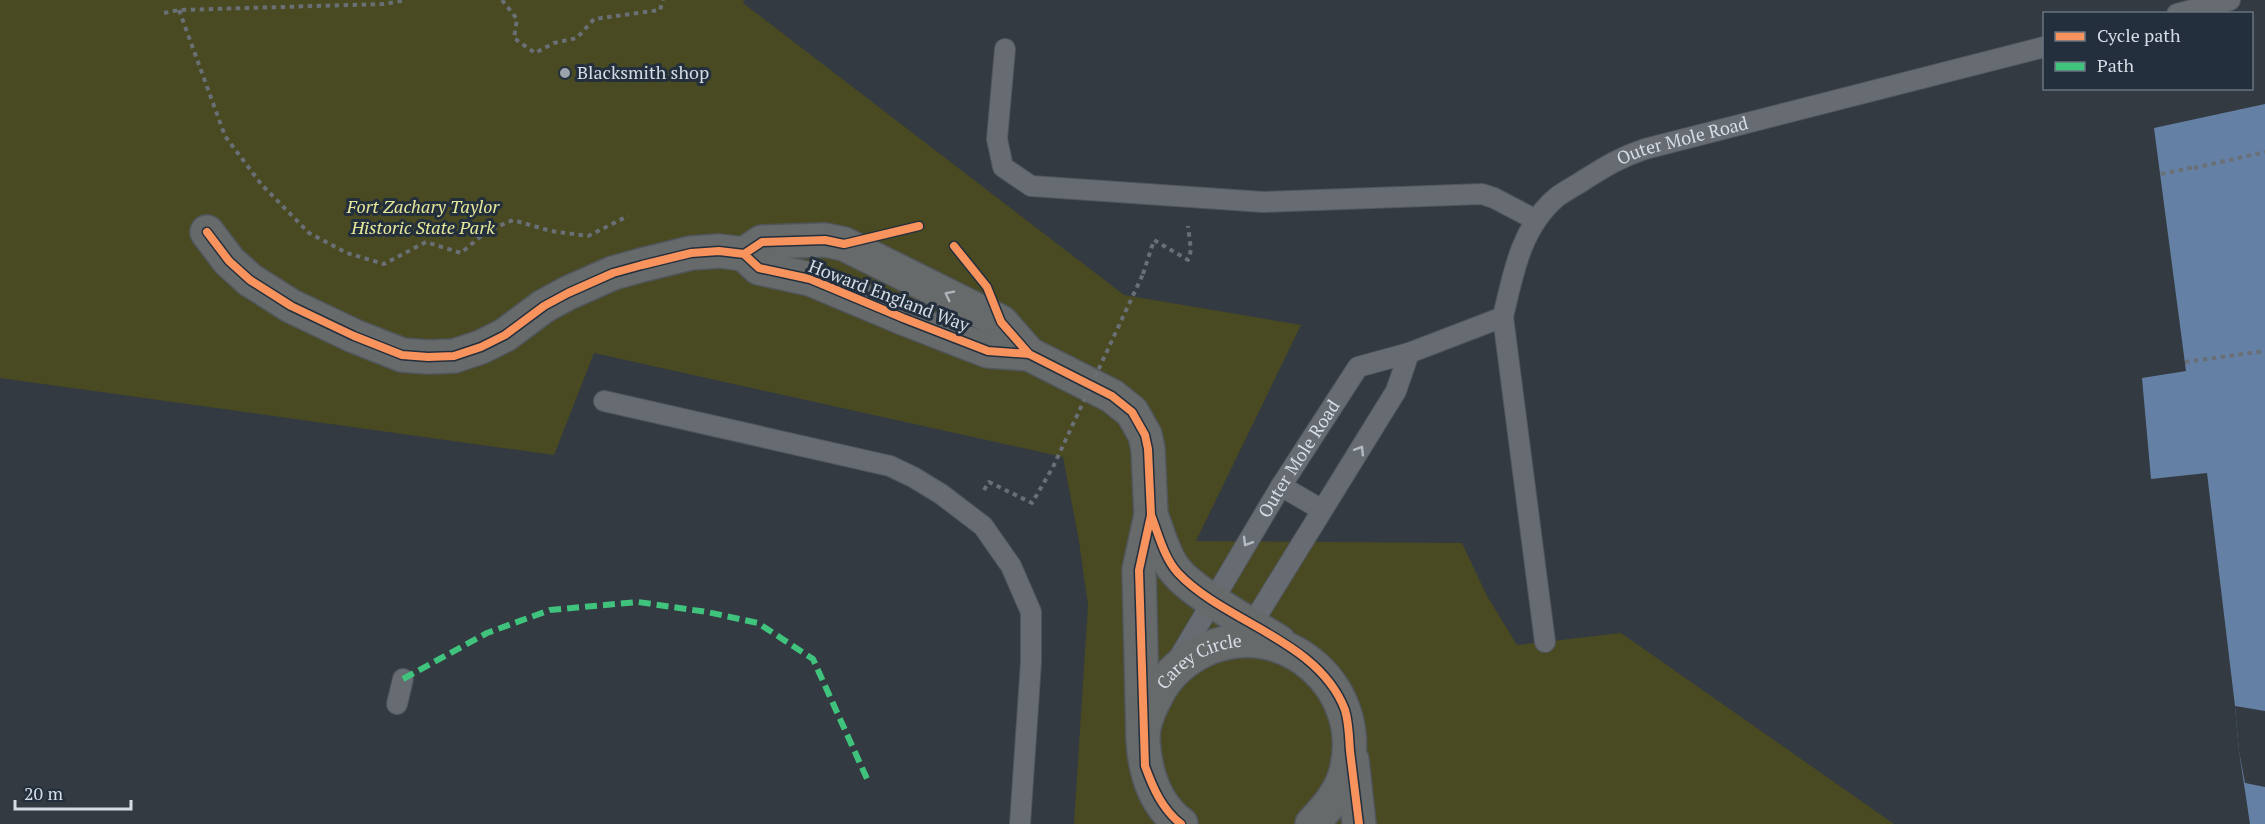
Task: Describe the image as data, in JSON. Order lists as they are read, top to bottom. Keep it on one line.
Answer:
{"streets":{"street":["Howard England Way","Carey Circle"],"lane":["Outer Mole Road"]},"crossings":[["Outer Mole Road","Carey Circle"]],"parks":["Fort Zachary Taylor Historic State Park"],"places":["Blacksmith shop"],"legend":["Cycle path","Path"],"scale_bar":"20 m"}
